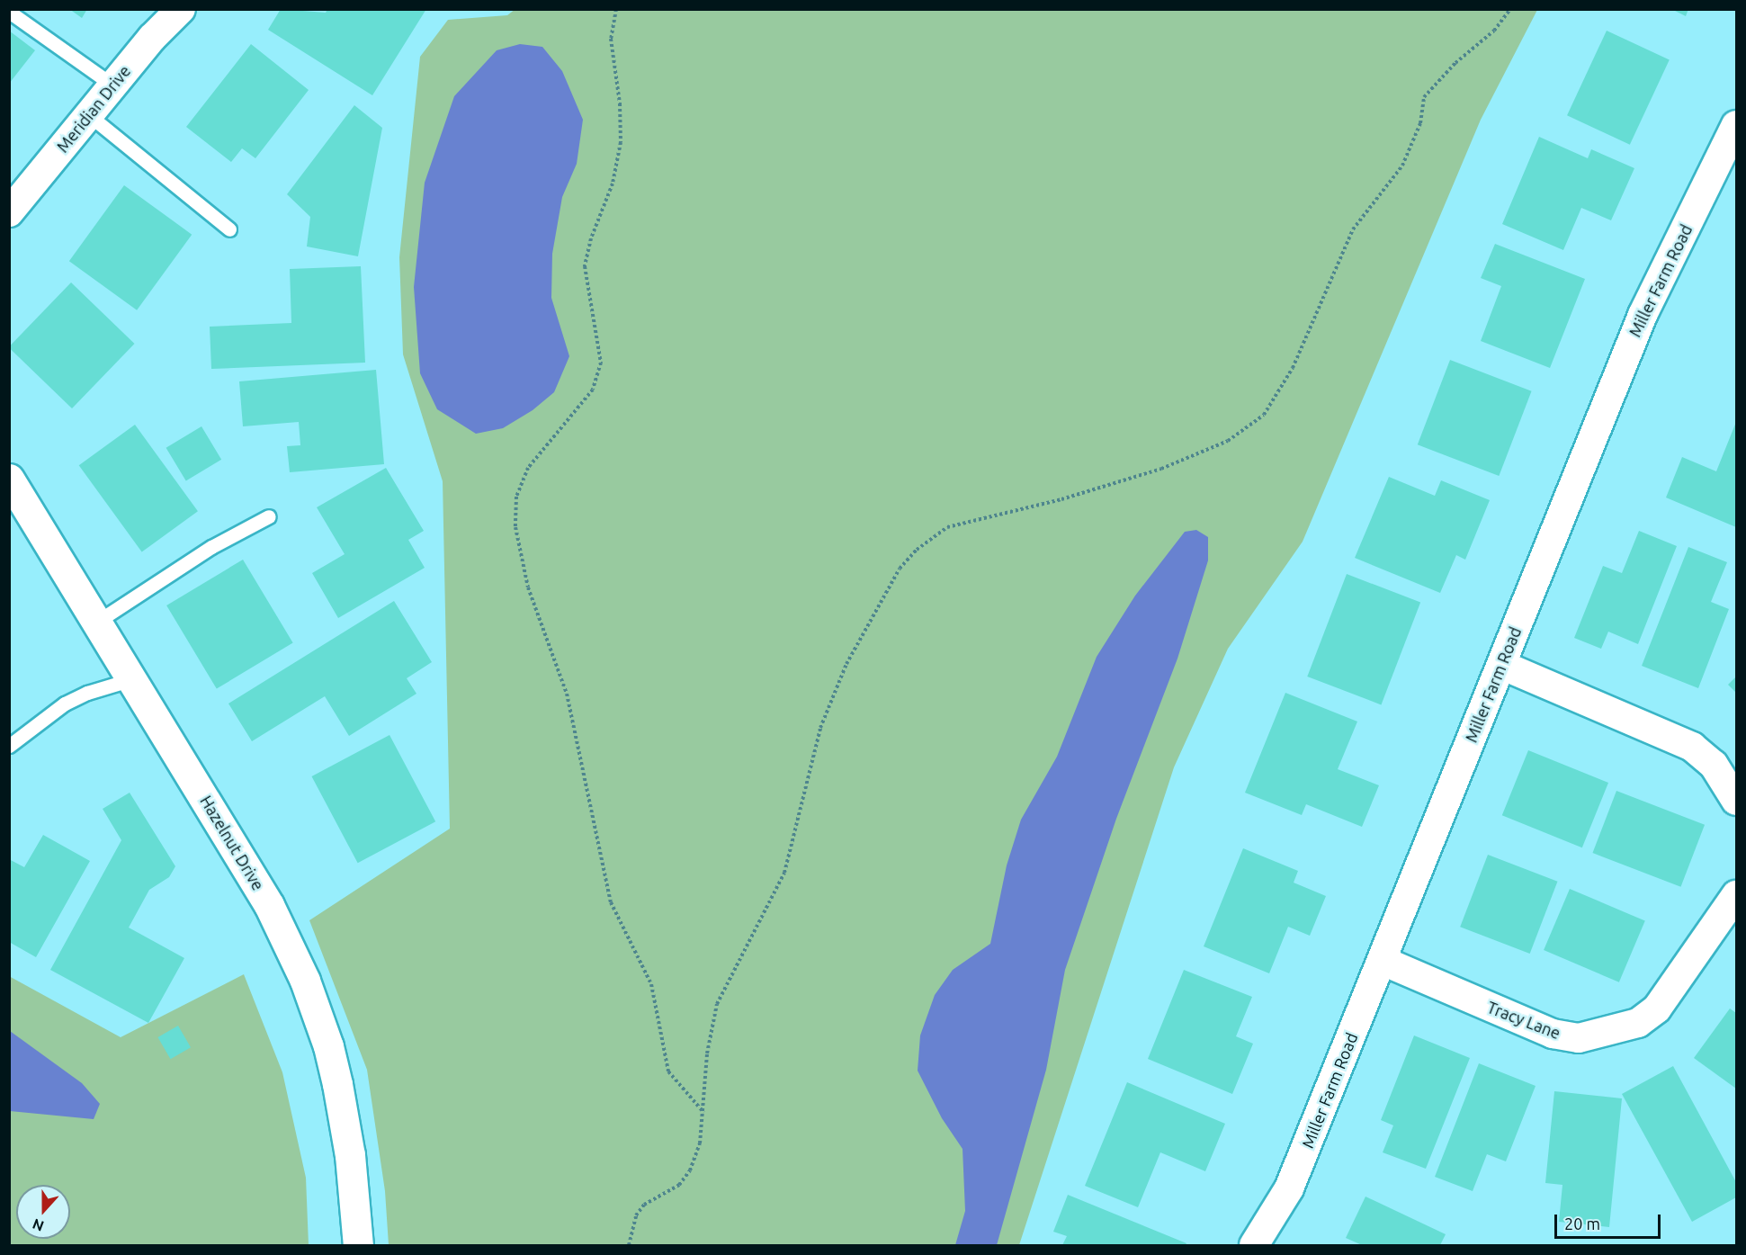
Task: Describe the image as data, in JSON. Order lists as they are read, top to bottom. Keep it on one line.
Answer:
{"streets":{"street":["Meridian Drive","Miller Farm Road","Hazelnut Drive","Tracy Lane"]},"crossings":[["Miller Farm Road","Tracy Lane"]],"scale_bar":"20 m","north":"bottom"}
